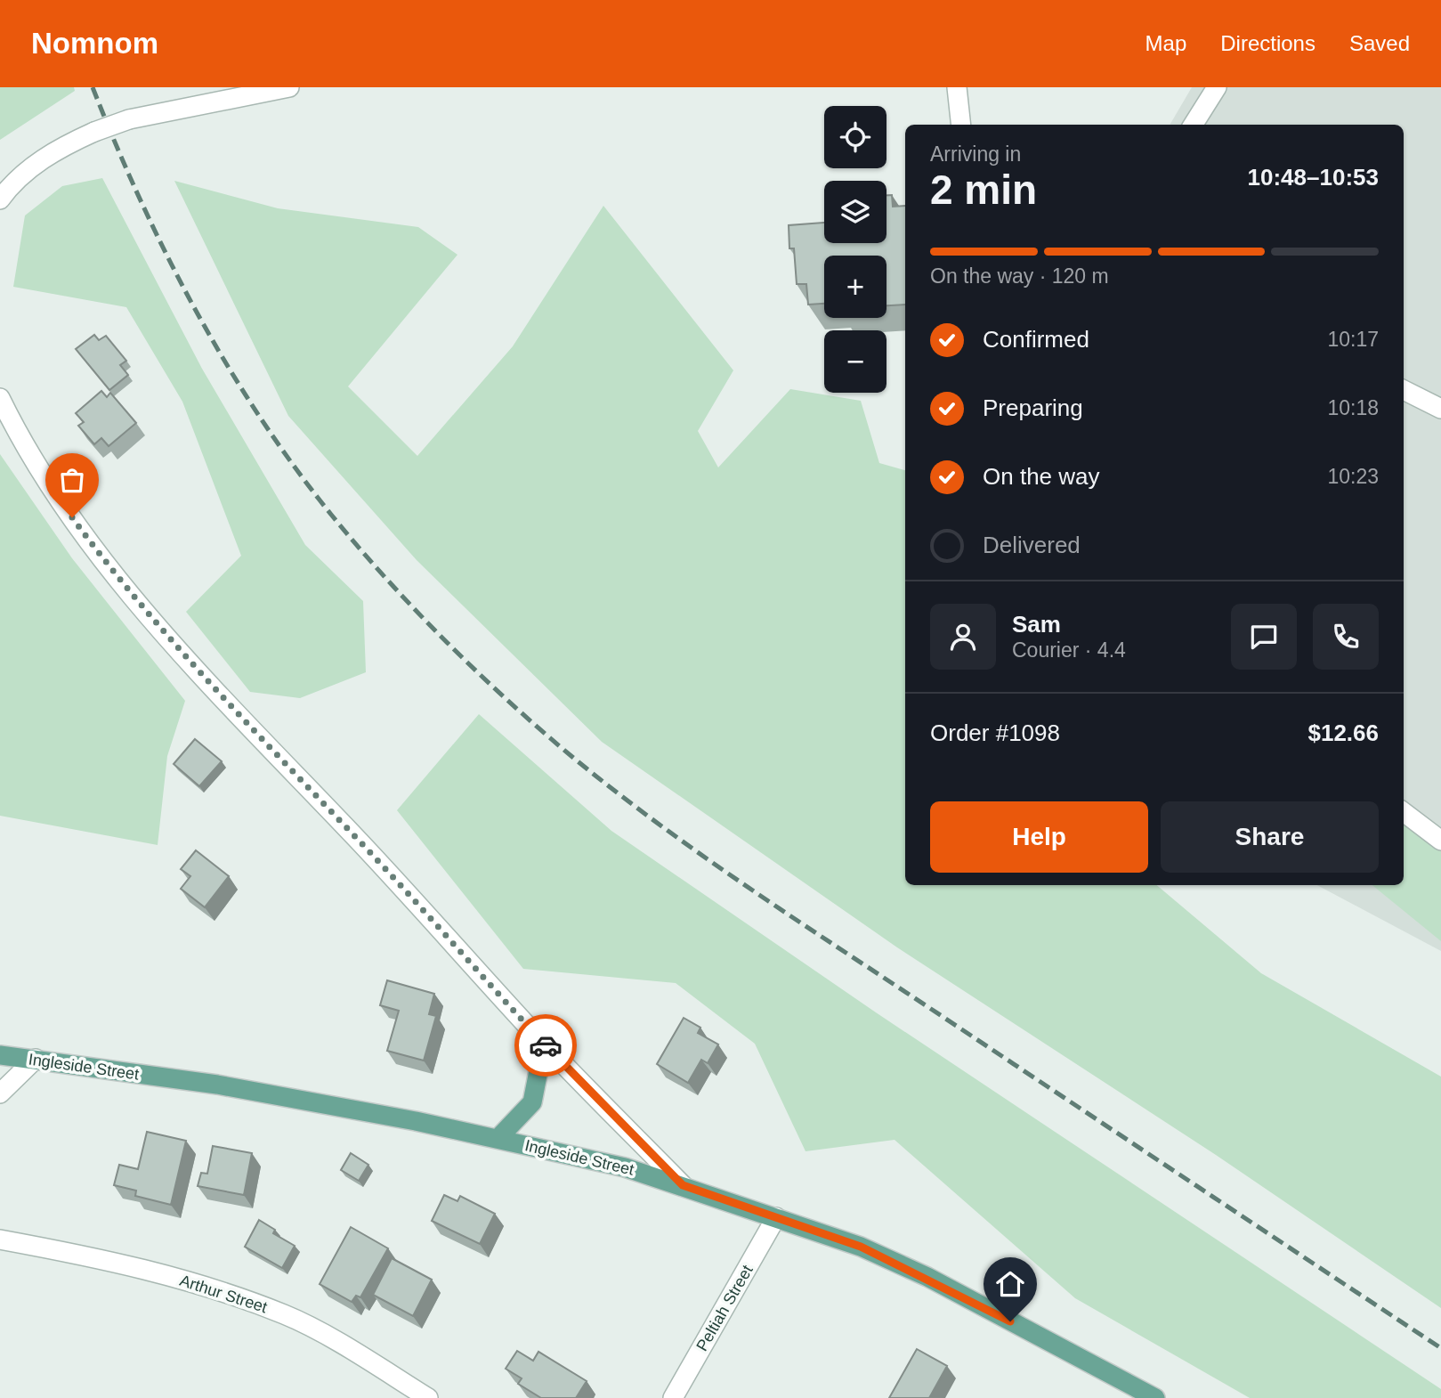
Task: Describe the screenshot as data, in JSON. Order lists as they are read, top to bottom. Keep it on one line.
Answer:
{"streets":{"main road":["Ingleside Street"],"street":["Arthur Street","Peltiah Street"]},"crossings":[["Ingleside Street","Peltiah Street"]],"page":{"header":"Nomnom","nav":["Map","Directions","Saved"],"map_buttons":["+","−"],"heading":["2 min","Arriving in","10:48–10:53"],"panel":["Sam","Courier · 4.4","Order #1098","$12.66"],"bar":"On the way · 120 m","list":[["Confirmed","10:17"],["Preparing","10:18"],["On the way","10:23"],"Delivered"],"buttons":["Help","Share"]}}
